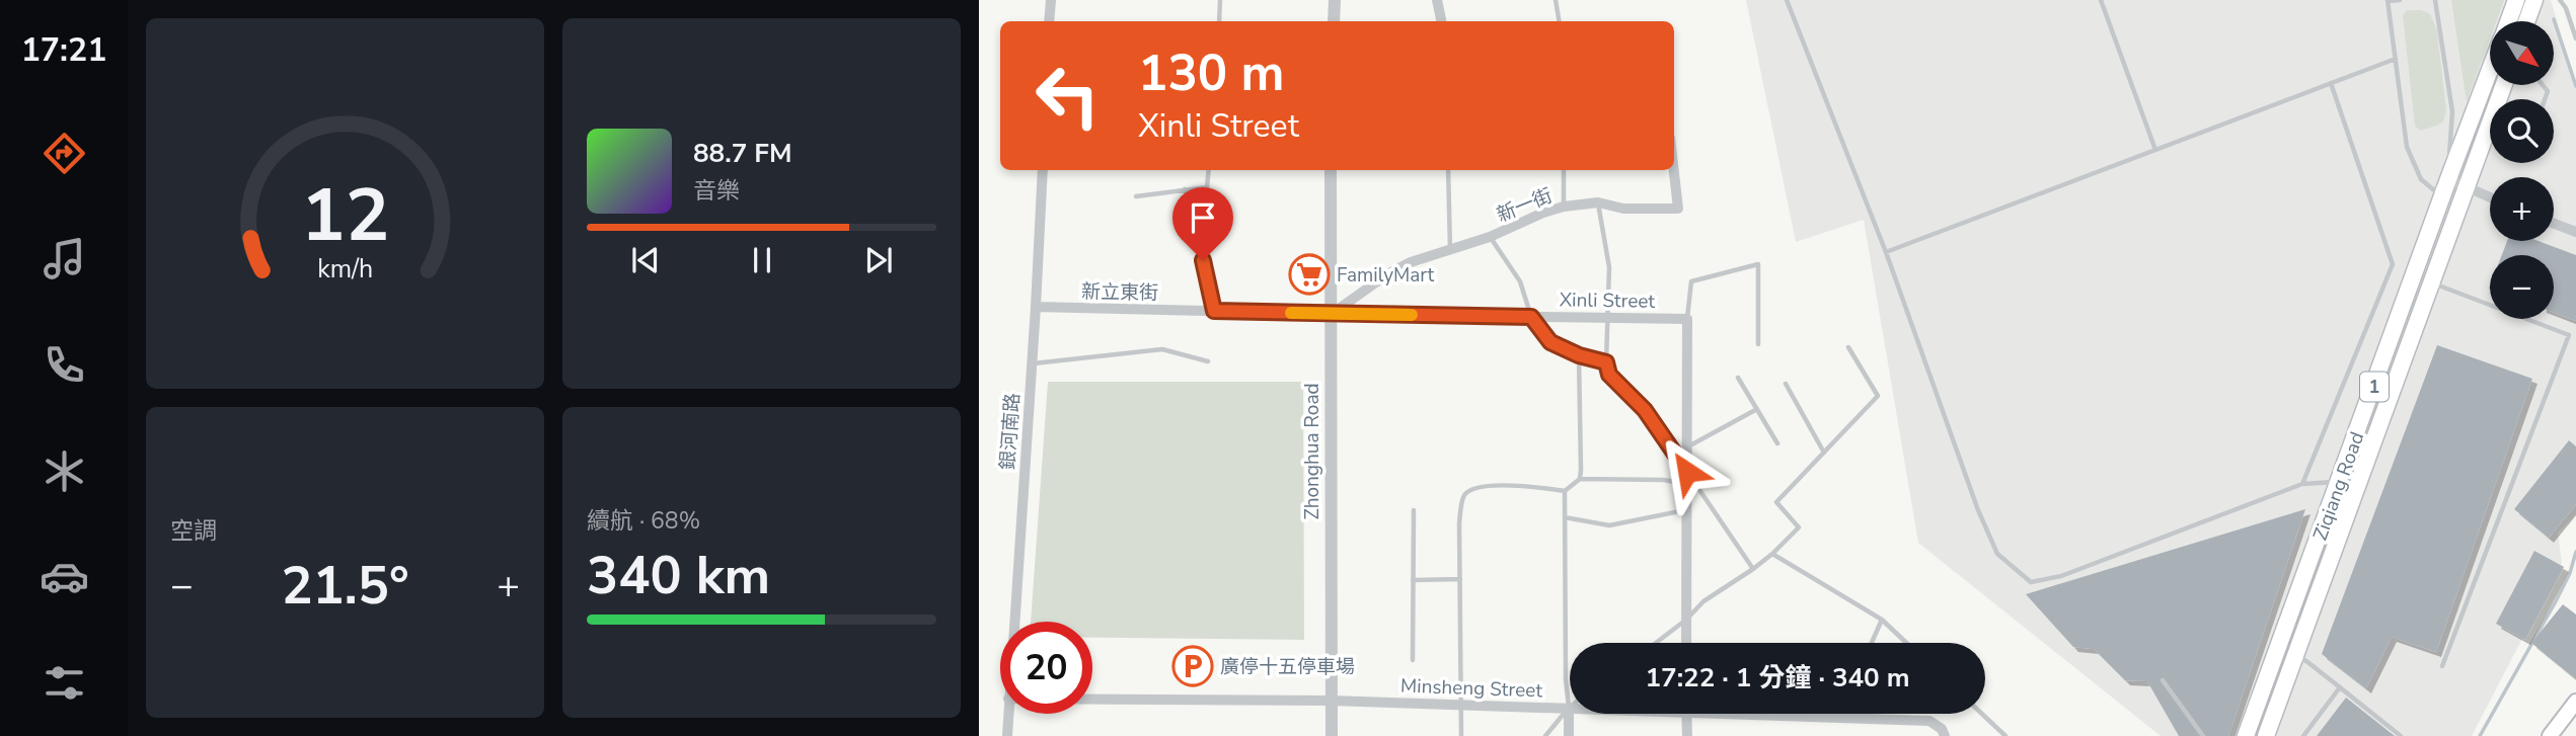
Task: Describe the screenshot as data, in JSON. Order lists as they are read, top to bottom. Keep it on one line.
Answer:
{"streets":{"main road":["1","Ziqiang Road"],"street":["新一街","新立東街","Xinli Street","銀河南路","Zhonghua Road","Minsheng Street"]},"crossings":[["新一街","新立東街"],["新一街","Xinli Street"],["新一街","Zhonghua Road"],["新立東街","Xinli Street"],["新立東街","銀河南路"],["新立東街","Zhonghua Road"],["Xinli Street","Zhonghua Road"],["Zhonghua Road","Minsheng Street"]],"places":{"supermarket":["FamilyMart"],"parking":["廣停十五停車場"]},"north":"bottom right","page":{"tabs":"17:21","map_buttons":["+","−"],"turn":["130 m","Xinli Street"],"song":["88.7 FM","音樂"],"tile":["空調",["續航 · 68%","340 km"]],"heat":["−","21.5°","+"],"limit":"20","trip":"17:22 · 1 分鐘 · 340 m","gauge":["12","km/h"]}}
